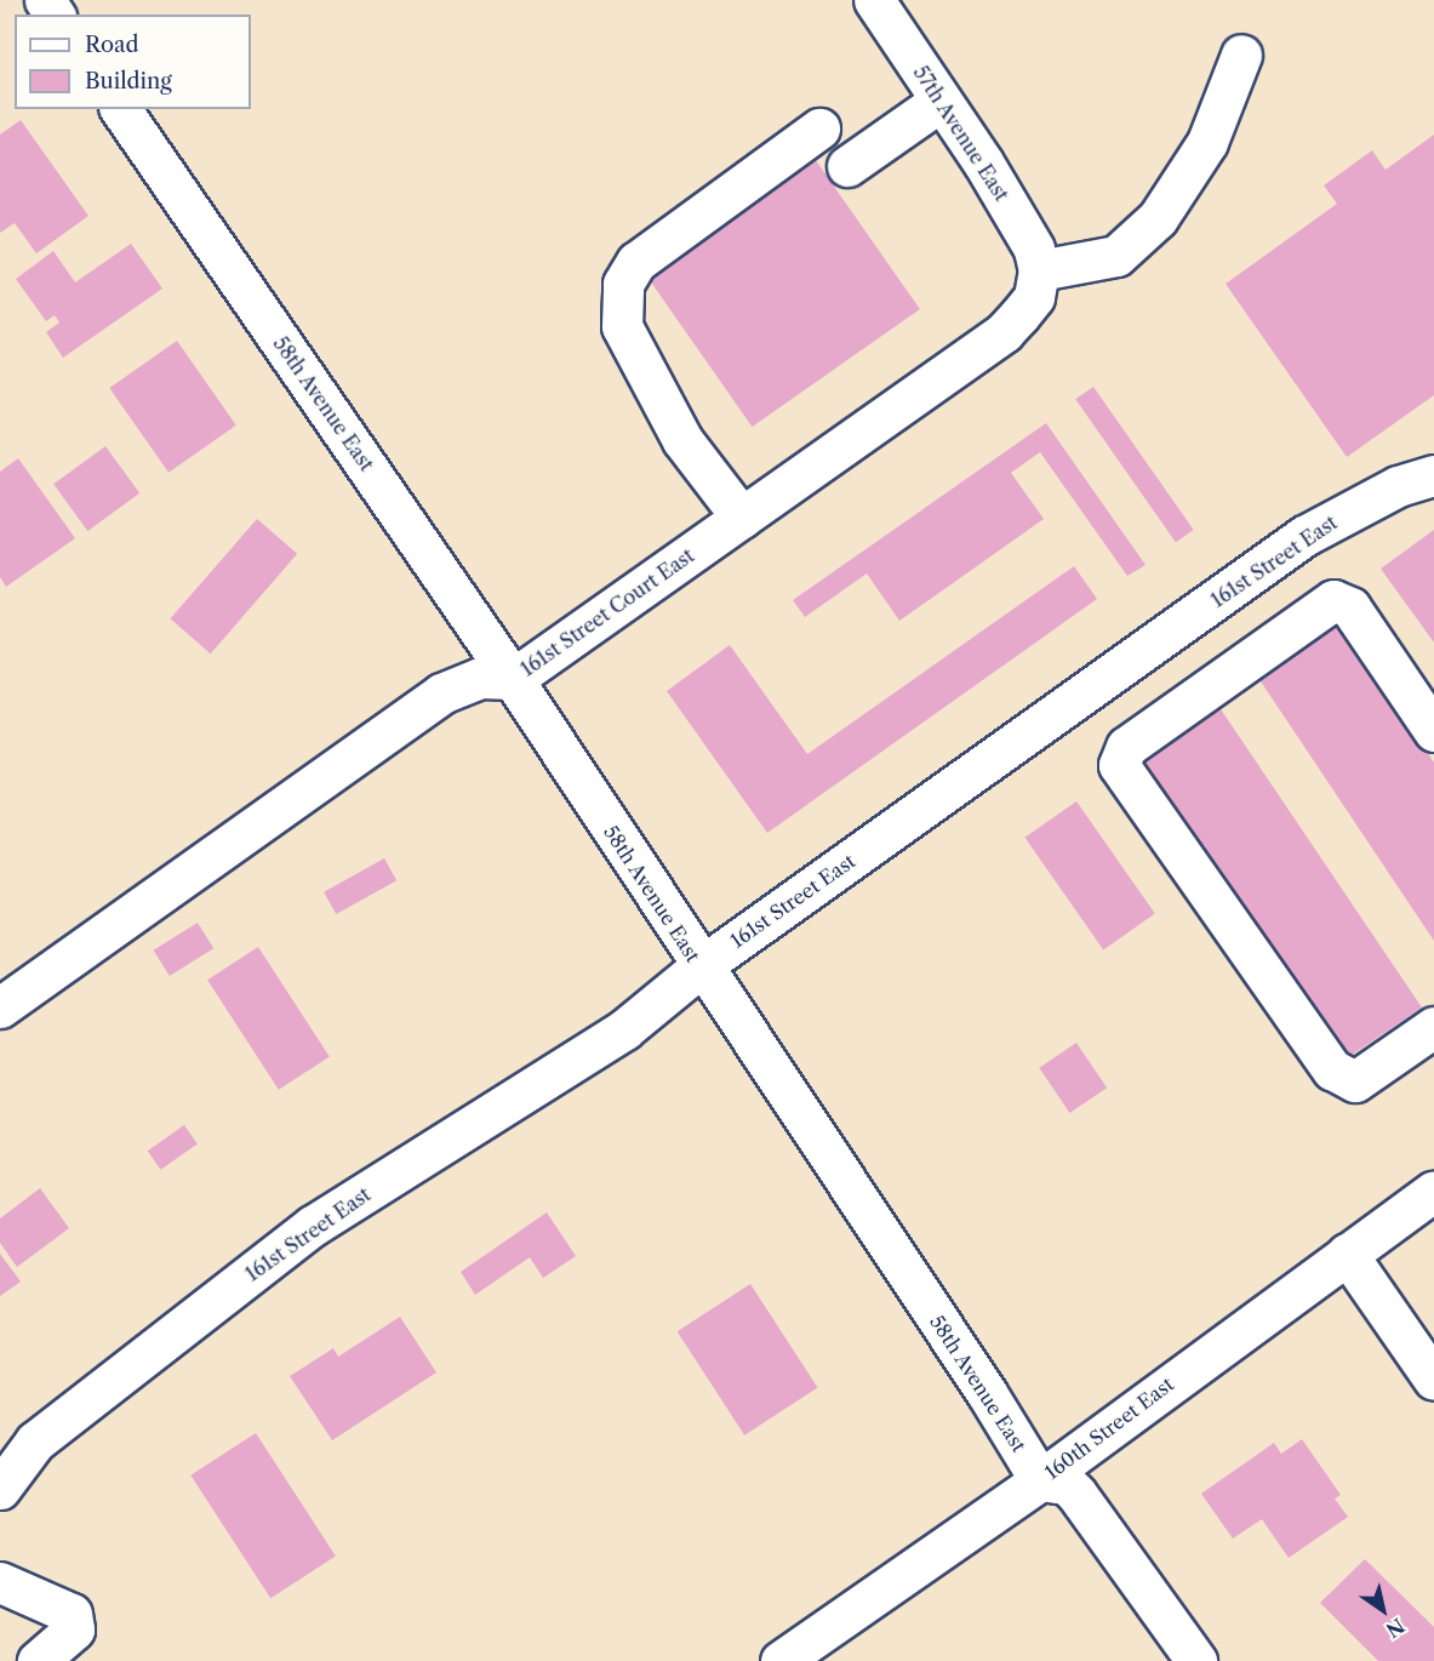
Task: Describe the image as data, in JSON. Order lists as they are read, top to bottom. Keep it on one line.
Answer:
{"streets":{"street":["57th Avenue East","58th Avenue East","161st Street East","161st Street Court East","160th Street East"]},"crossings":[["57th Avenue East","161st Street Court East"],["58th Avenue East","161st Street East"],["58th Avenue East","161st Street Court East"],["58th Avenue East","160th Street East"]],"legend":["Road","Building"],"north":"bottom right"}
